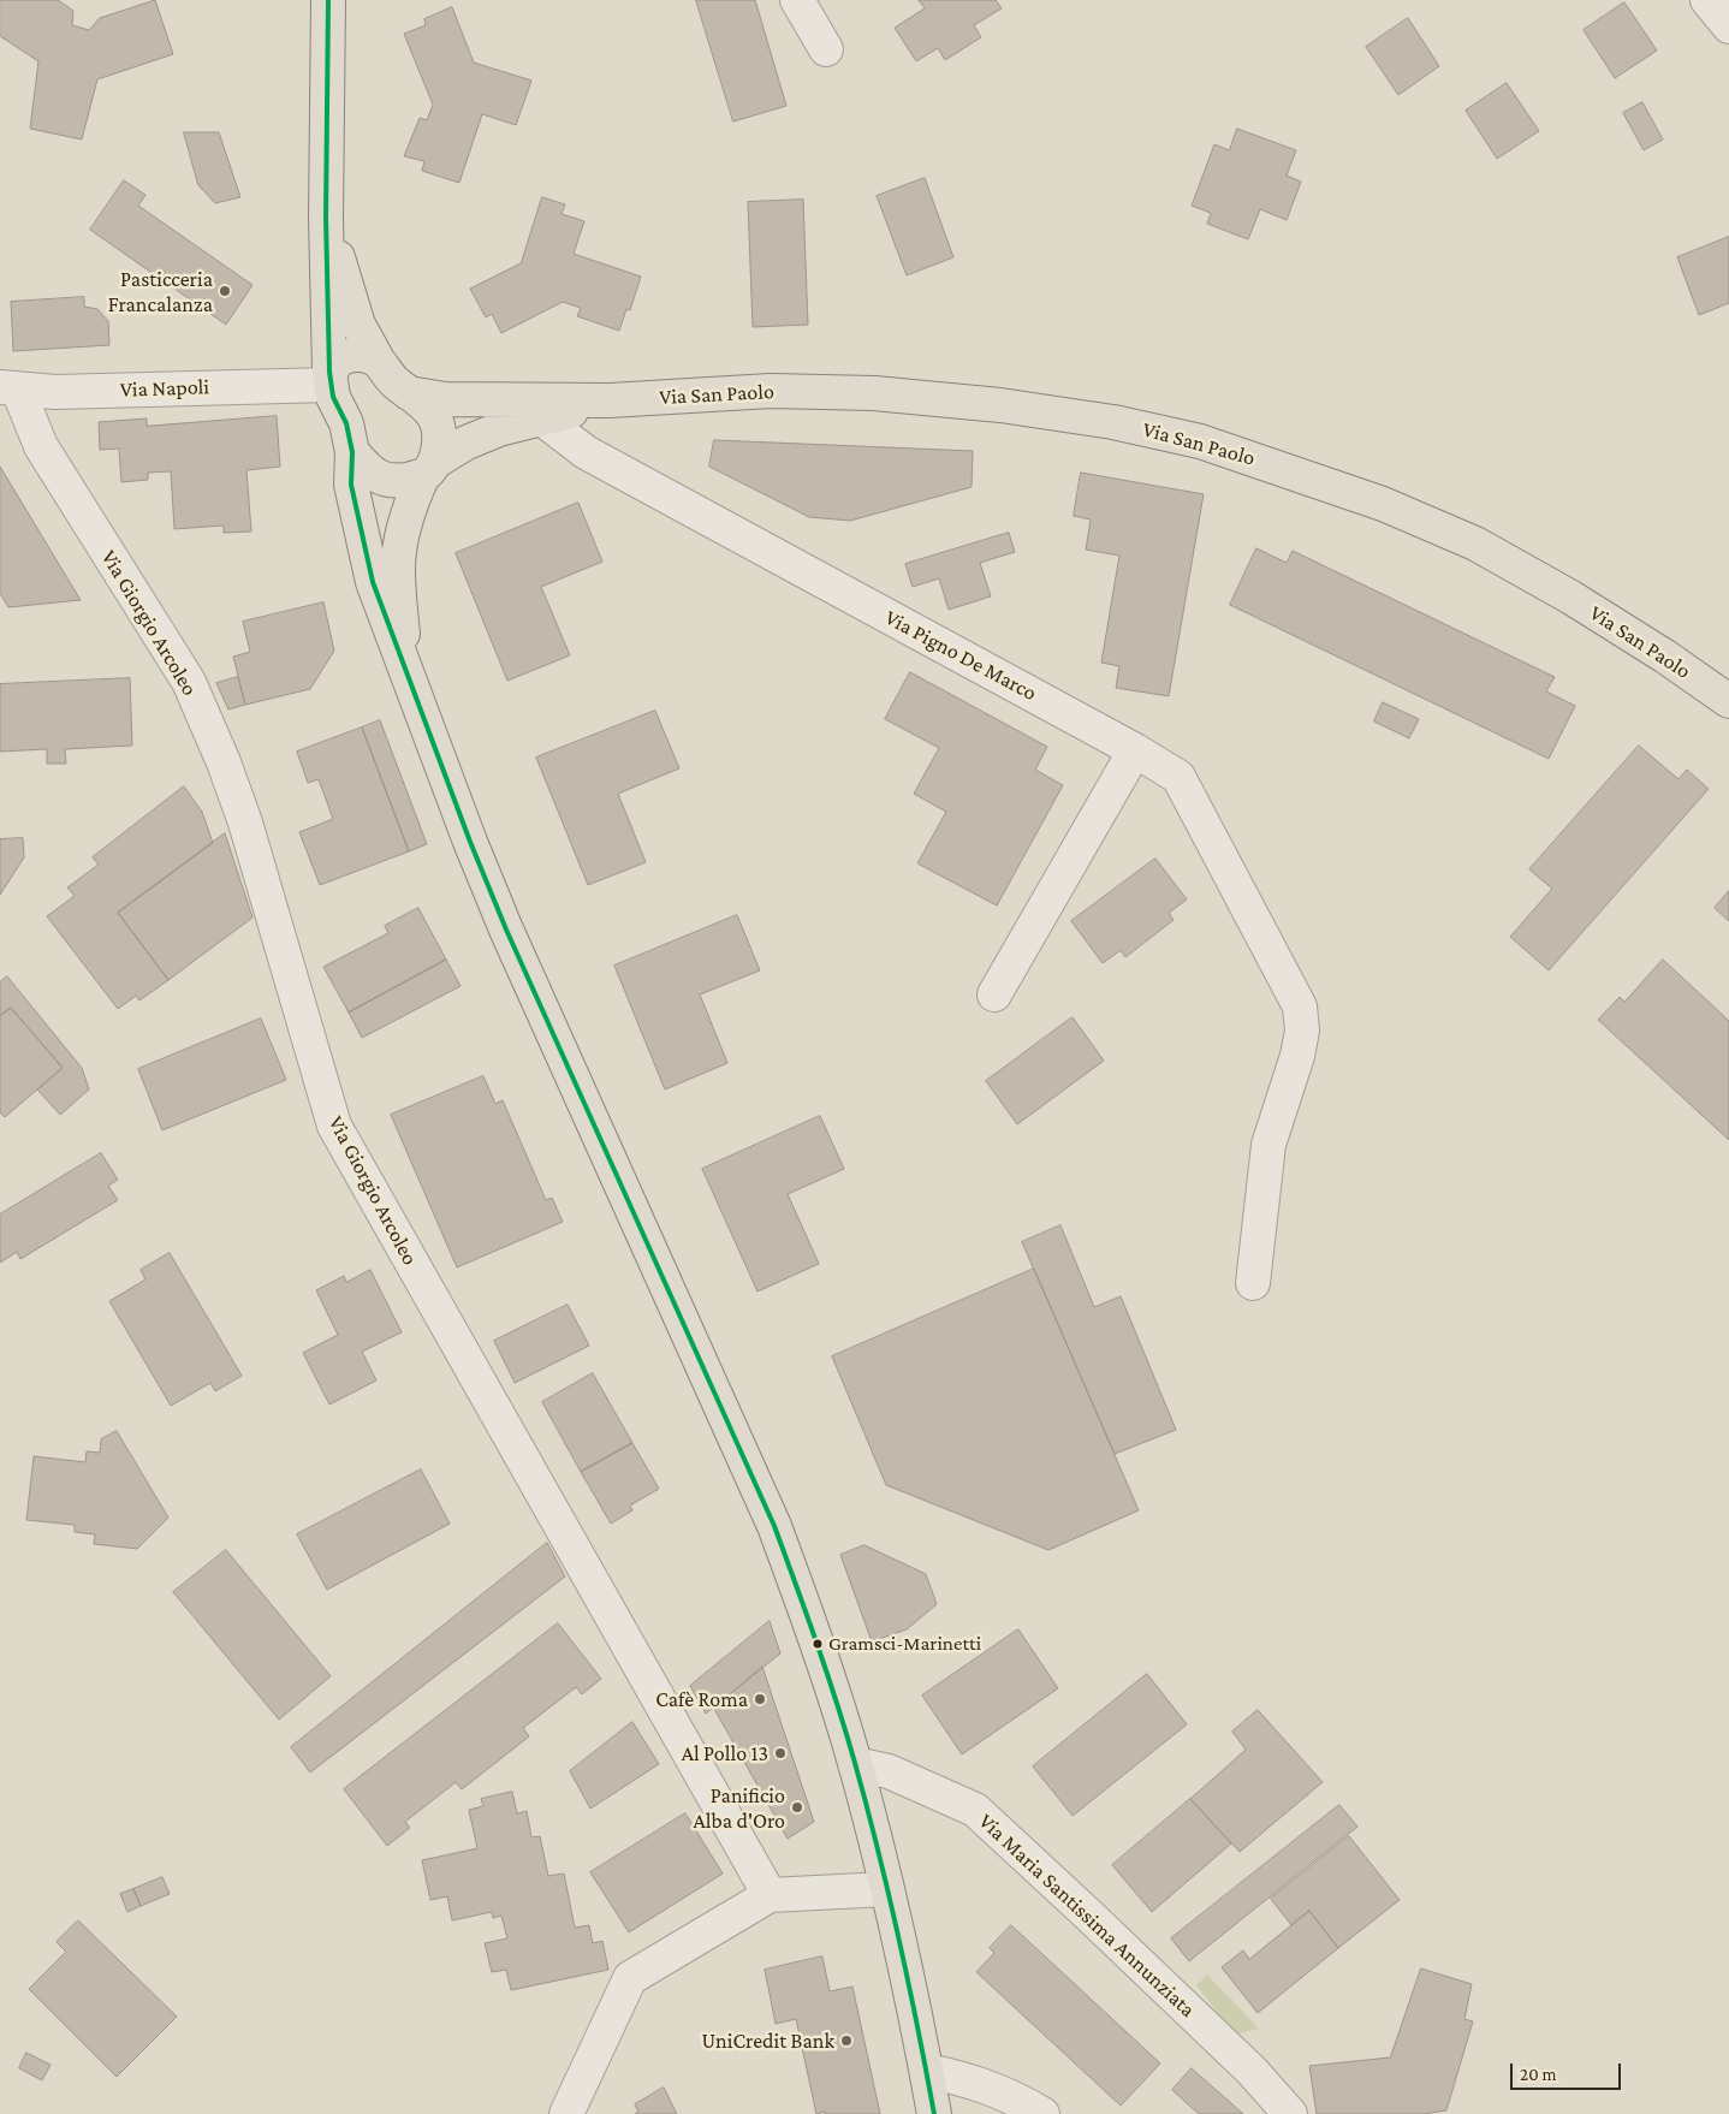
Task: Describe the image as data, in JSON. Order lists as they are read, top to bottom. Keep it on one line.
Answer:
{"streets":{"main road":["Via San Paolo"],"street":["Via Napoli","Via Giorgio Arcoleo","Via Pigno De Marco","Via Maria Santissima Annunziata"]},"crossings":[["Via Napoli","Via Giorgio Arcoleo"]],"places":["Pasticceria Francalanza","Gramsci-Marinetti","Cafè Roma","Al Pollo 13","Panificio Alba d'Oro","UniCredit Bank"],"scale_bar":"20 m"}
